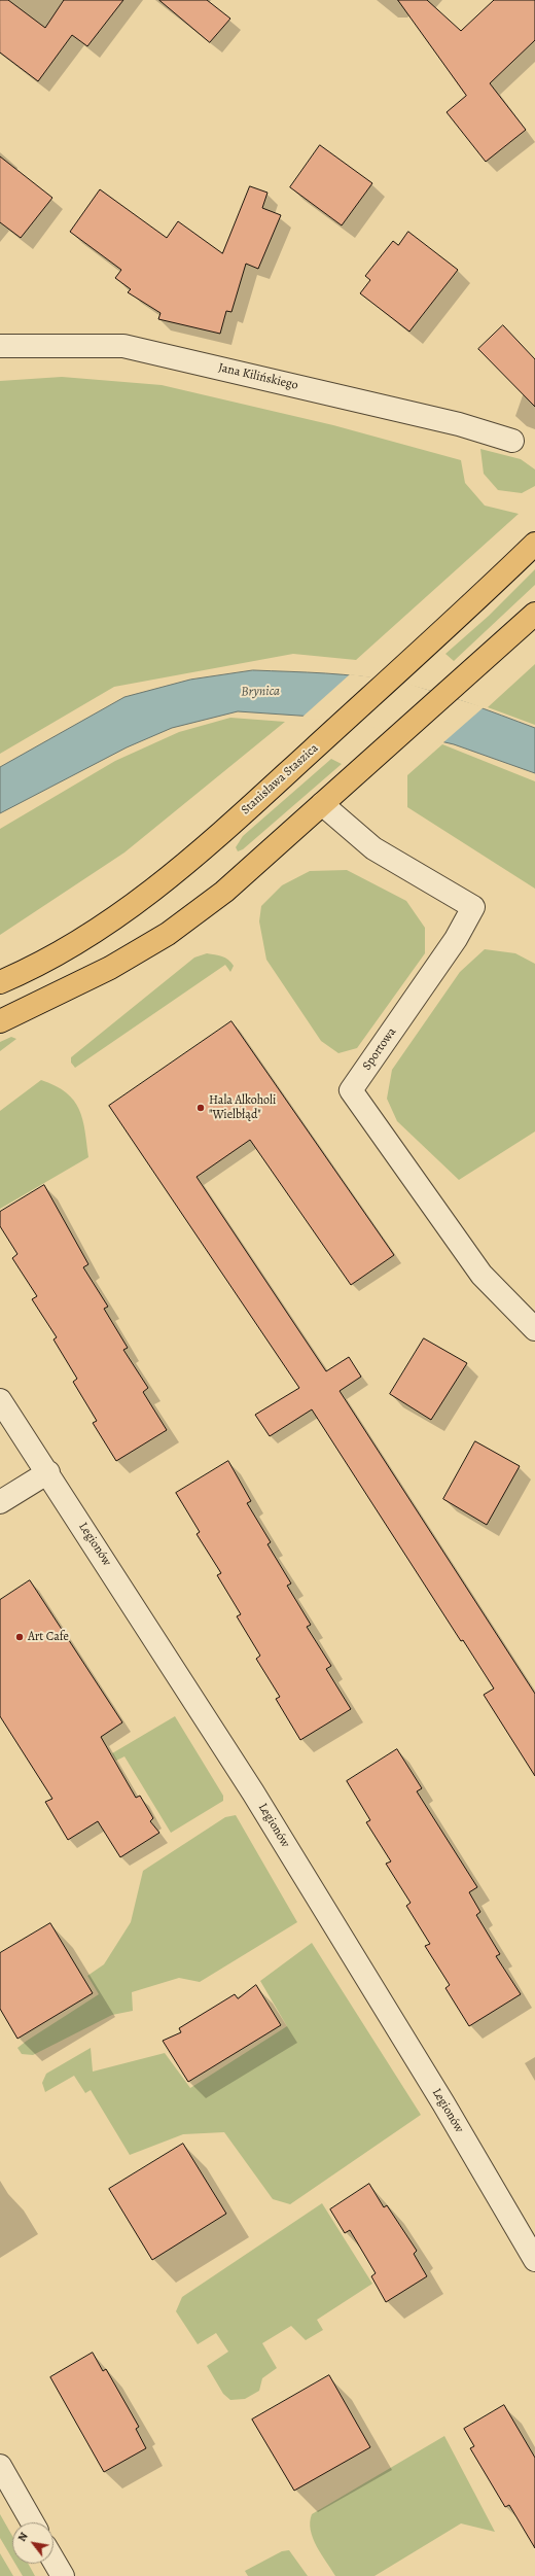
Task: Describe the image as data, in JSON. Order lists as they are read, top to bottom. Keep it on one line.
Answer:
{"streets":{"main road":["Stanisława Staszica"],"street":["Jana Kilińskiego","Sportowa","Legionów"]},"water":["Brynica"],"places":["Hala Alkoholi \"Wielbłąd\"","Art Cafe"],"north":"top left"}
